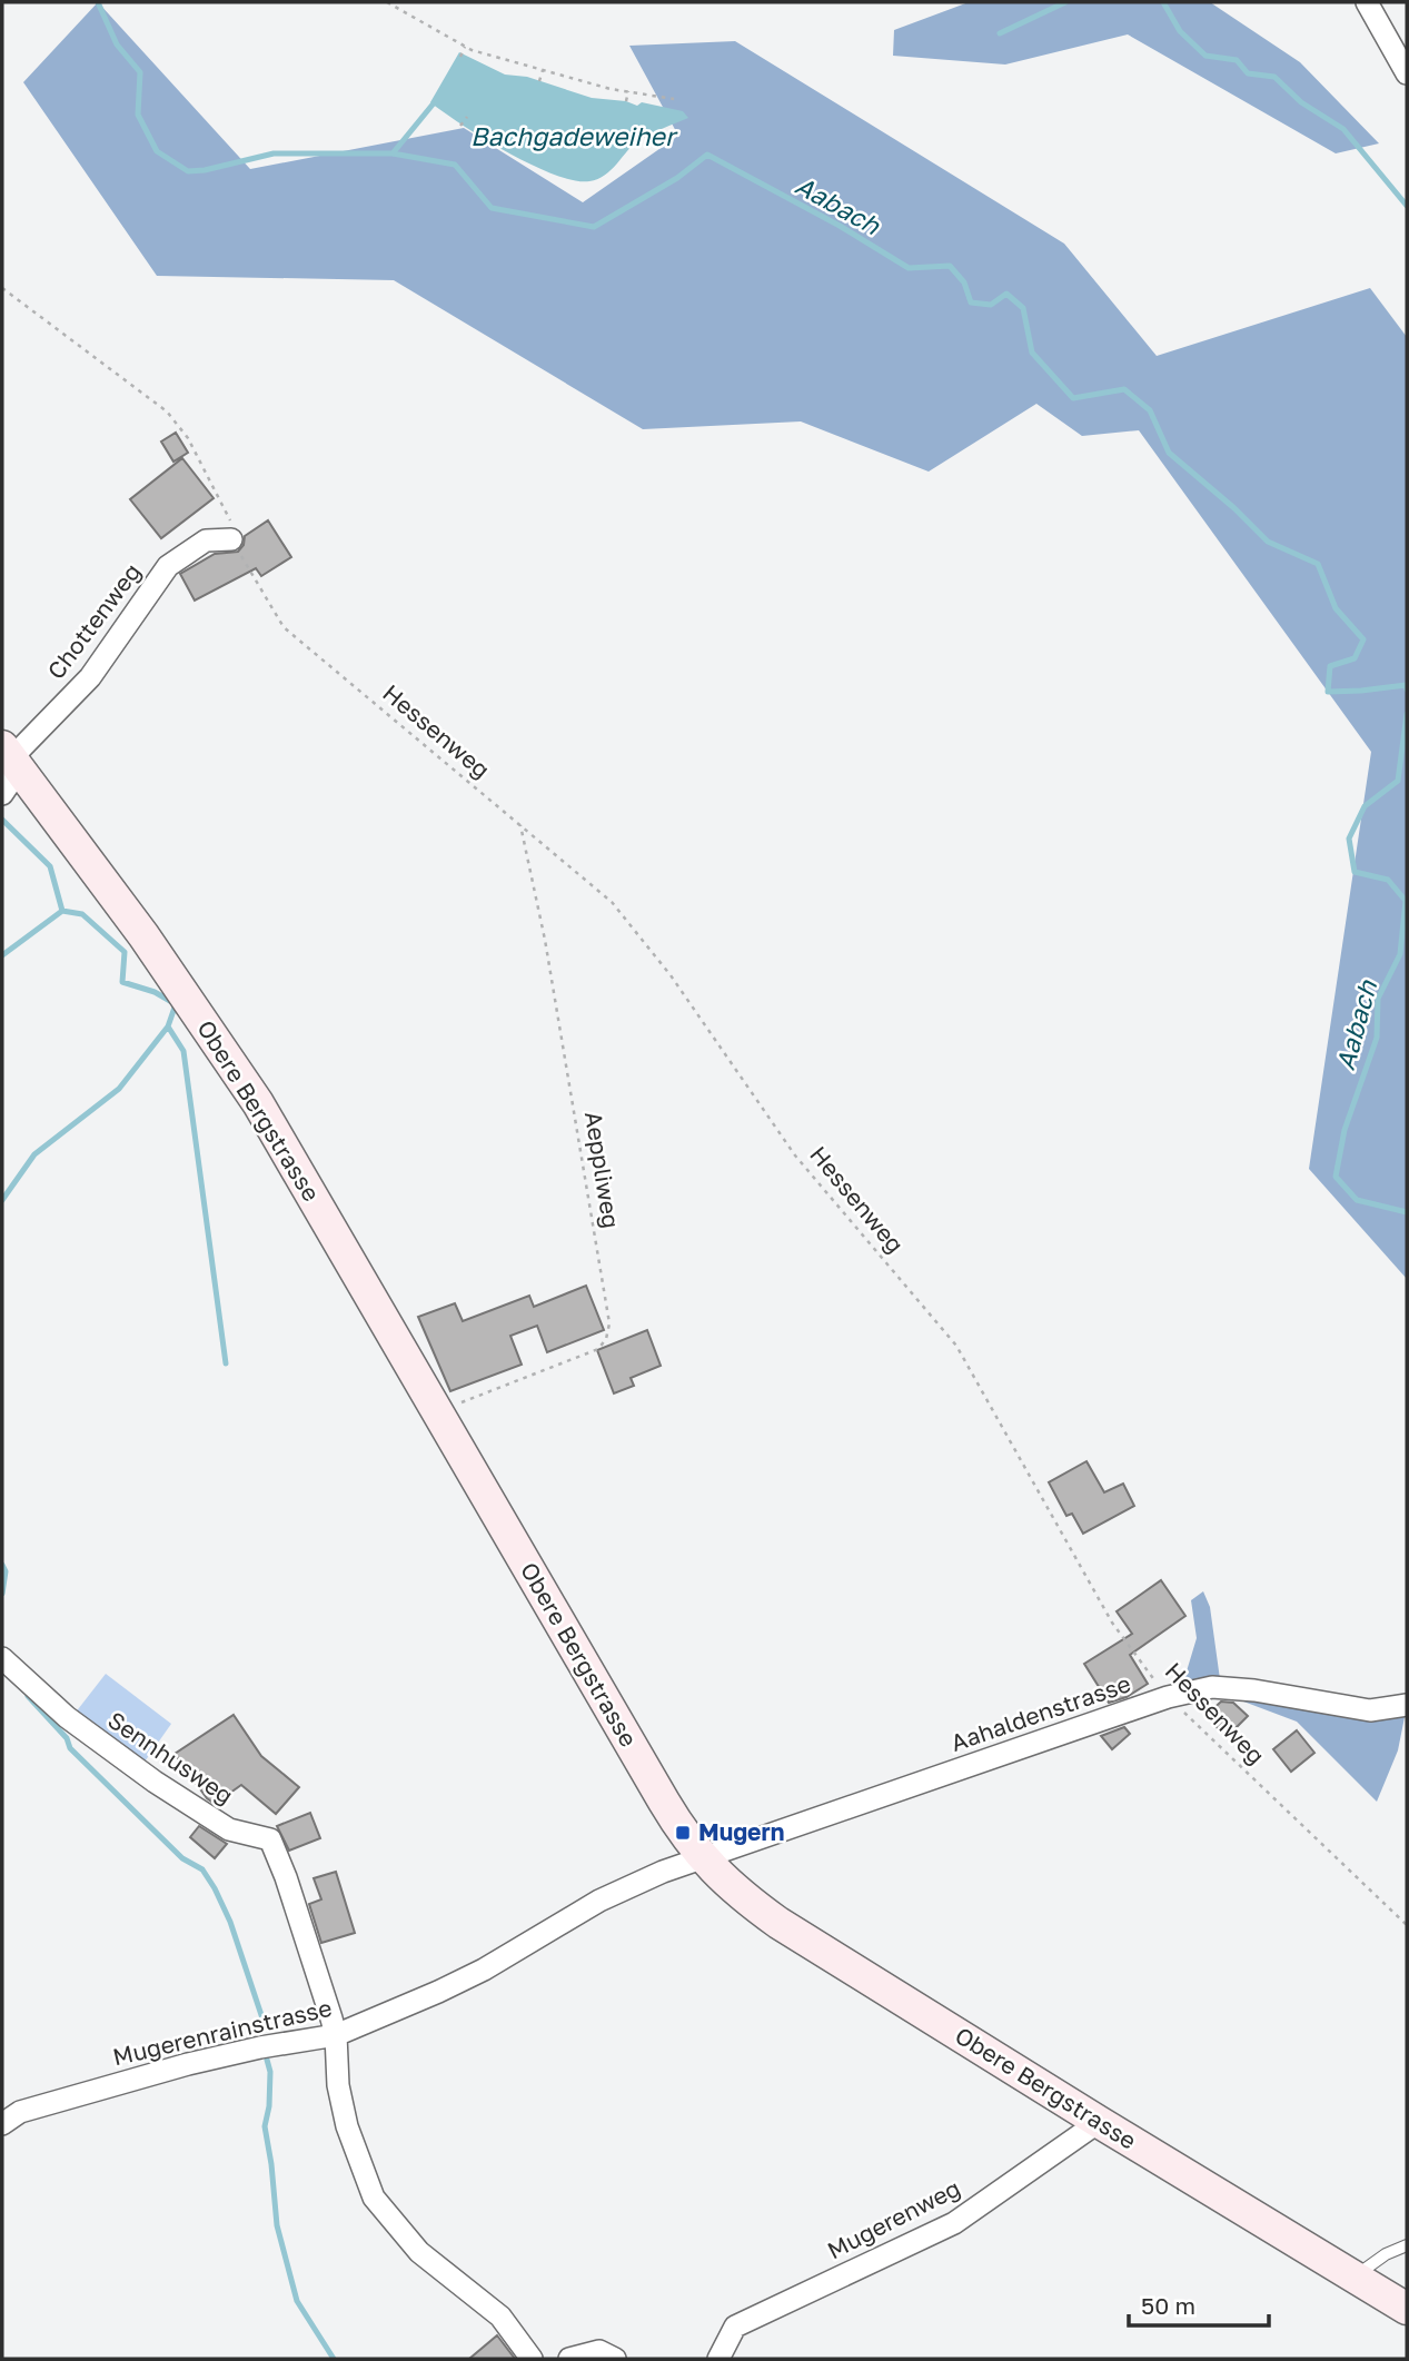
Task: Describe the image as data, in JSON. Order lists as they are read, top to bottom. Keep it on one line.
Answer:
{"streets":{"main road":["Obere Bergstrasse"],"street":["Chottenweg","Aahaldenstrasse","Sennhusweg","Mugerenrainstrasse","Mugerenweg"],"path":["Hessenweg","Aeppliweg"]},"crossings":[["Chottenweg","Hessenweg"],["Chottenweg","Obere Bergstrasse"],["Hessenweg","Aeppliweg"],["Hessenweg","Aahaldenstrasse"],["Obere Bergstrasse","Aeppliweg"],["Obere Bergstrasse","Aahaldenstrasse"],["Obere Bergstrasse","Mugerenrainstrasse"],["Obere Bergstrasse","Mugerenweg"],["Aahaldenstrasse","Mugerenrainstrasse"],["Sennhusweg","Mugerenrainstrasse"]],"water":["Bachgadeweiher","Aabach"],"places":{"transit":["Mugern"]},"scale_bar":"50 m"}
